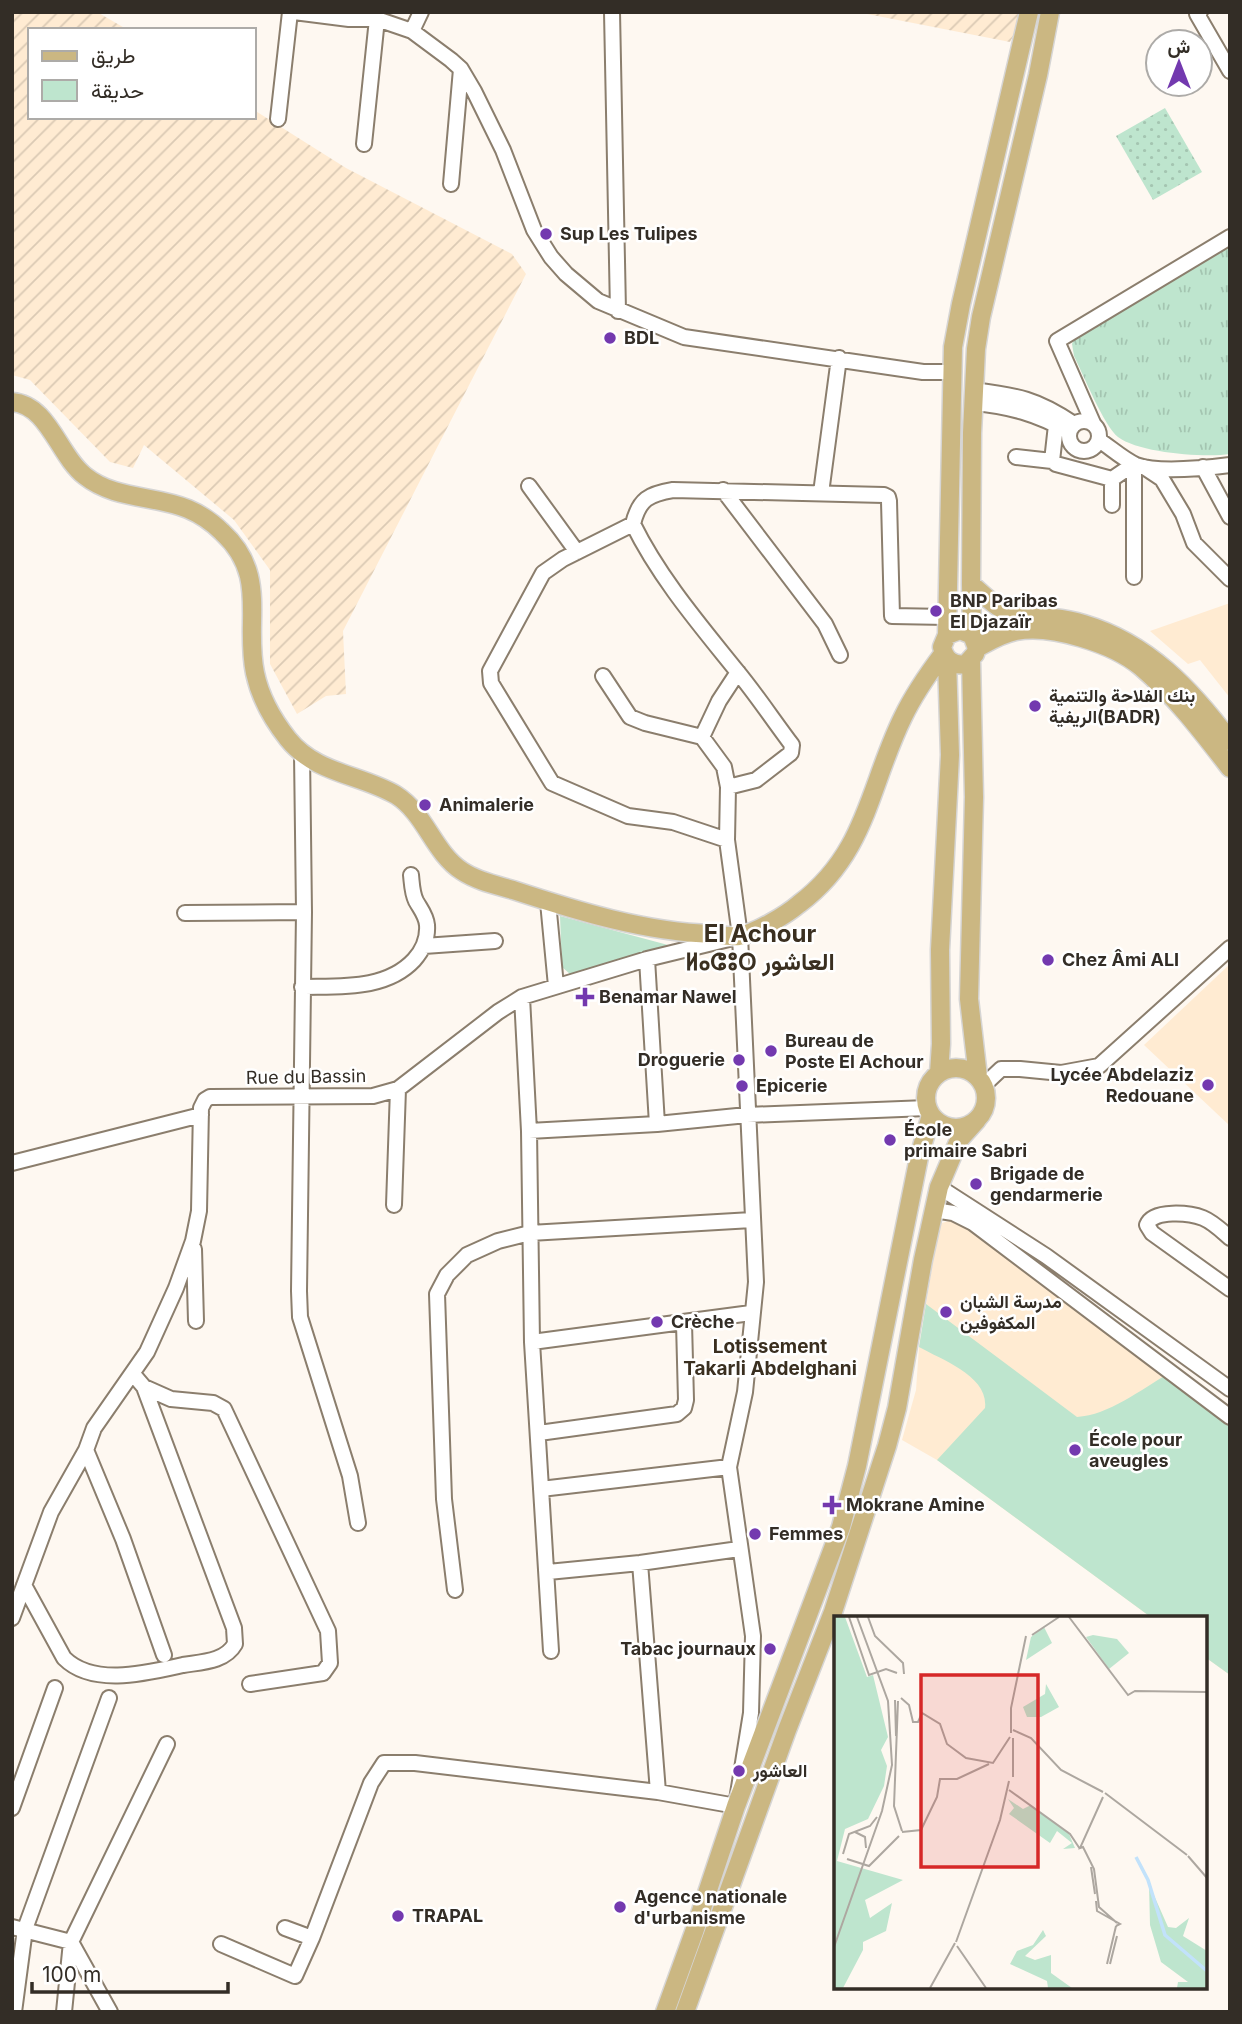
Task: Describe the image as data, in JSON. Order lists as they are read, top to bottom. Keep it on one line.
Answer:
{"streets":{"street":["Rue du Bassin"]},"districts":["El Achour ⵍⴰⵛⵓⵔ العاشور","Lotissement Takarli Abdelghani"],"places":{"other":["Sup Les Tulipes","BDL","BNP Paribas El Djazaïr","بنك الفلاحة والتنمية الريفية(BADR)","Animalerie","Chez Âmi ALI","Bureau de Poste El Achour","Droguerie","Lycée Abdelaziz Redouane","Epicerie","École primaire Sabri","Brigade de gendarmerie","مدرسة الشبان المكفوفين","Crèche","École pour aveugles","Femmes","Tabac journaux","العاشور","Agence nationale d'urbanisme","TRAPAL"],"health":["Benamar Nawel","Mokrane Amine"]},"legend":["طريق","حديقة"],"scale_bar":"100 m","north":"top"}
